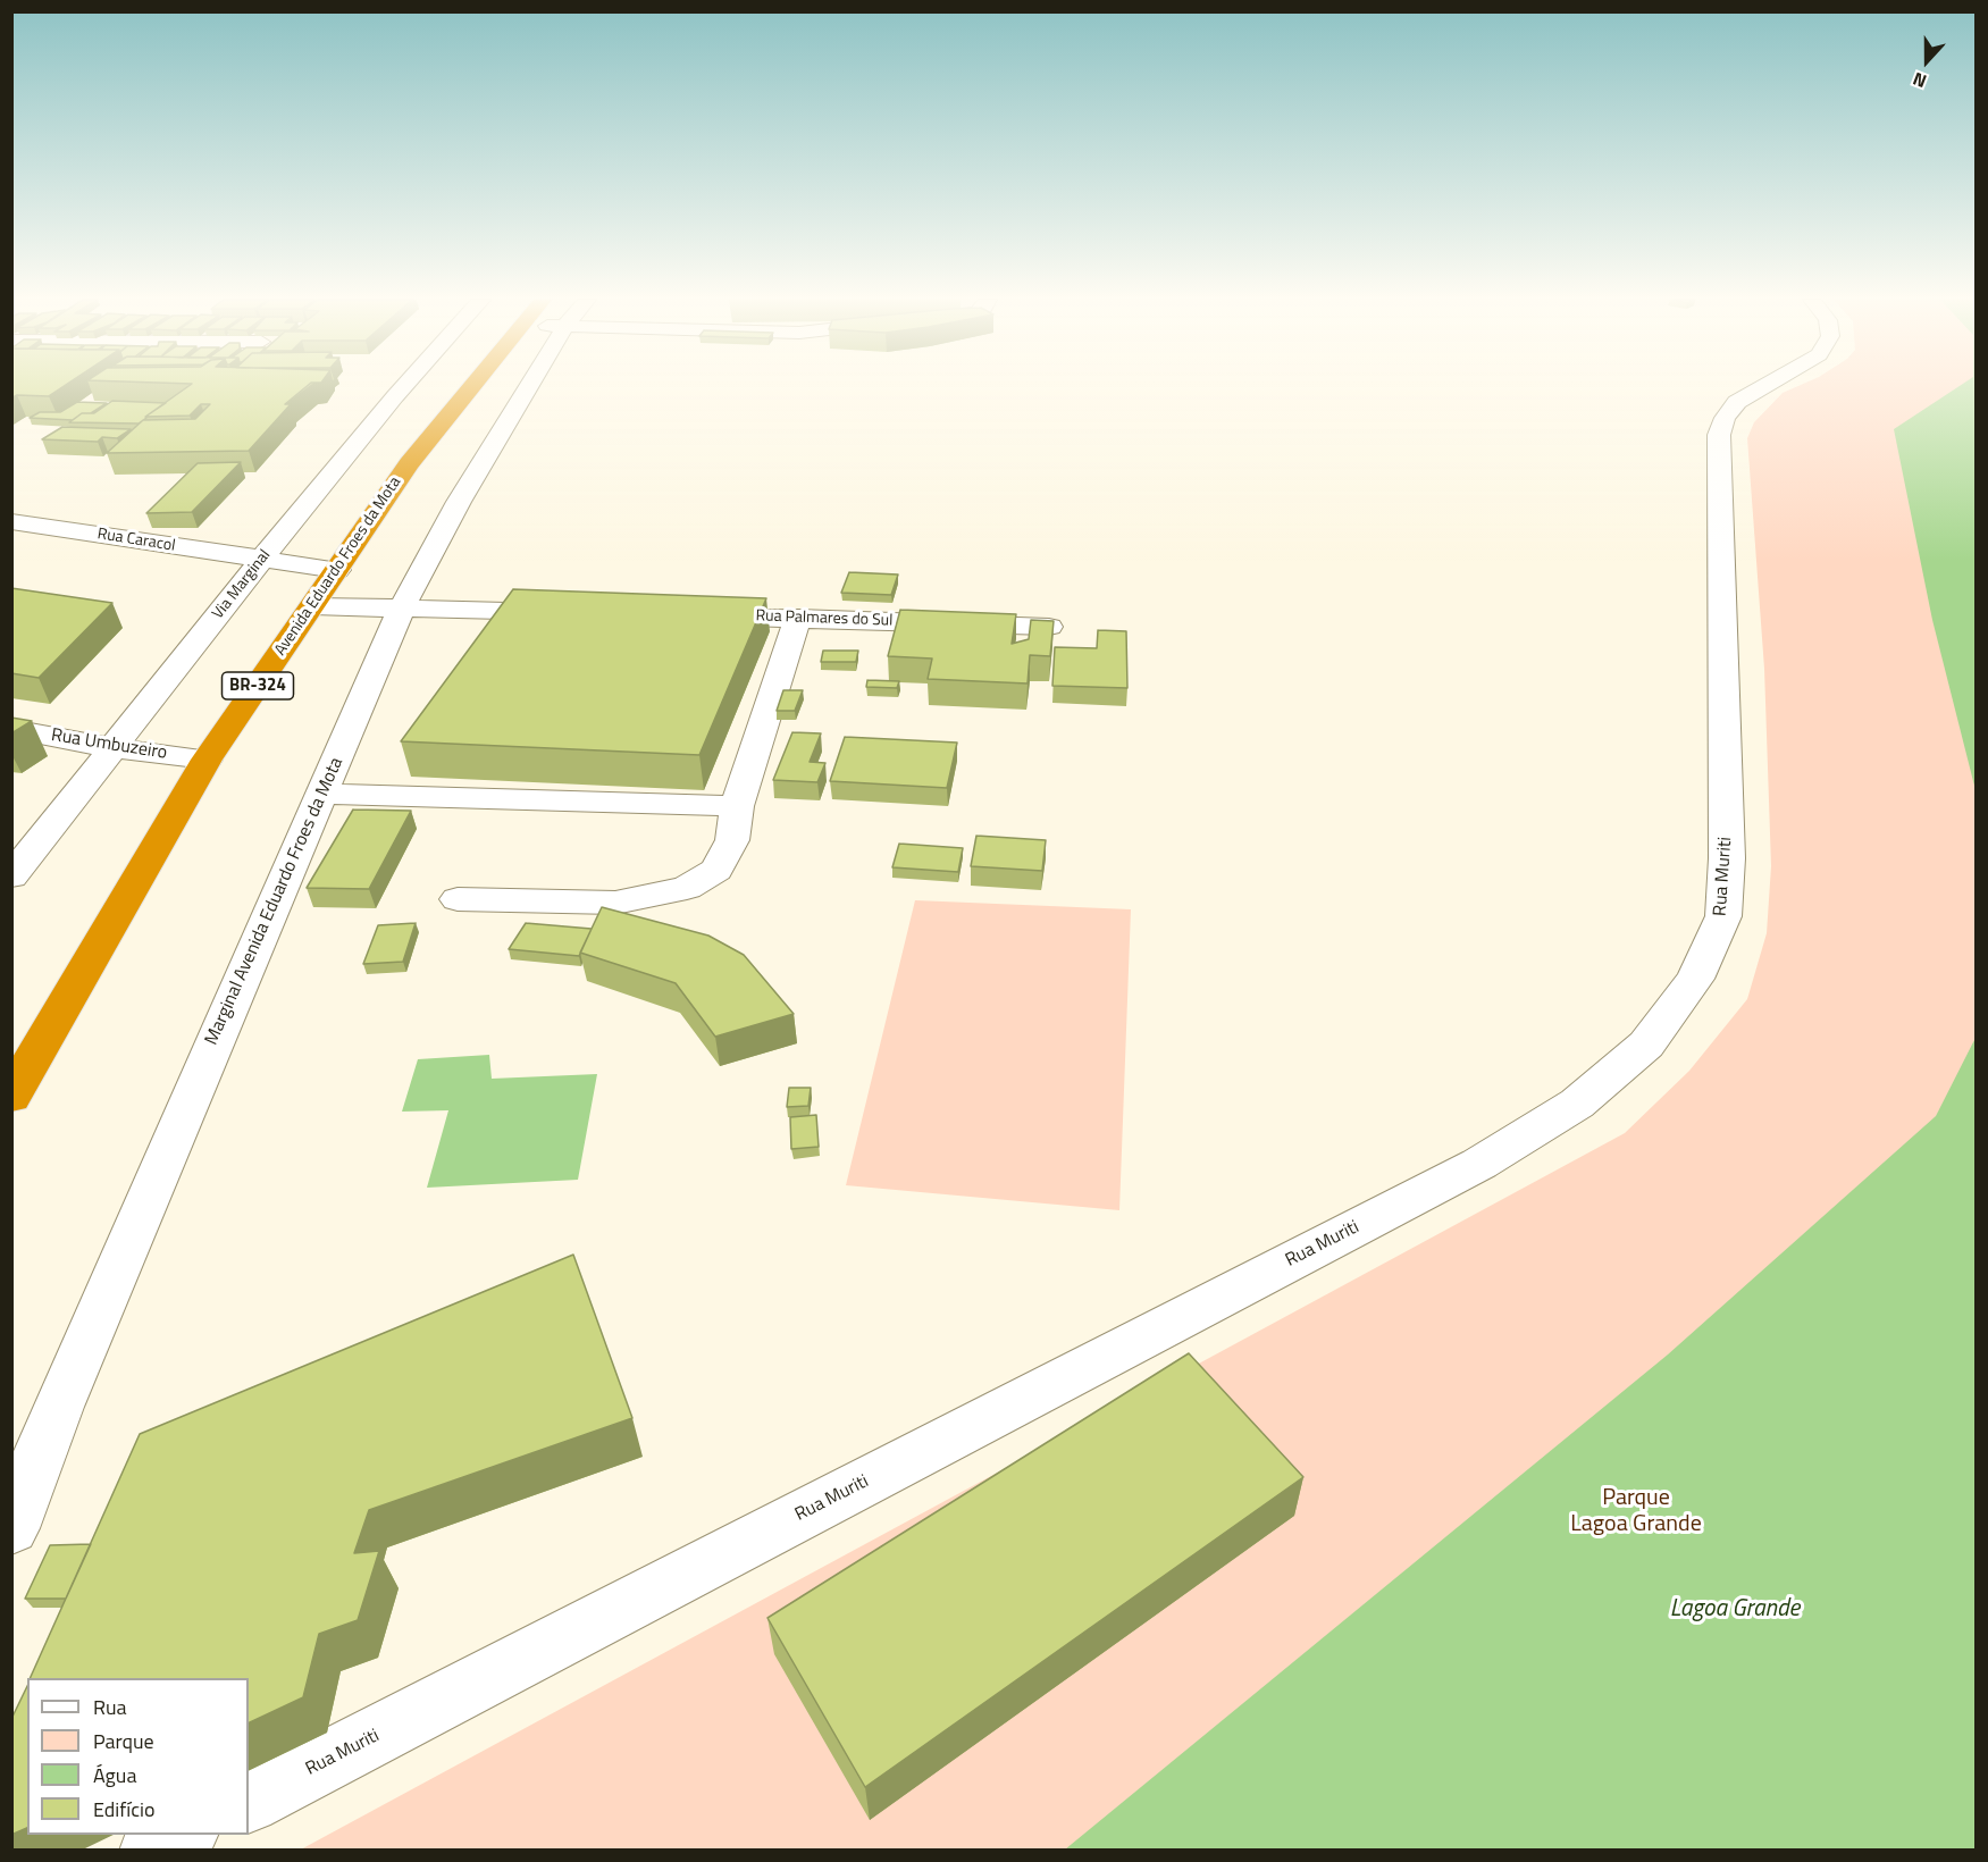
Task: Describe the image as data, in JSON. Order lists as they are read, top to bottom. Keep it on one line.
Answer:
{"streets":{"highway":["Avenida Eduardo Froes da Mota","BR-324"],"street":["Rua Caracol","Via Marginal","Rua Palmares do Sul","Rua Umbuzeiro","Rua Muriti","Marginal Avenida Eduardo Froes da Mota"]},"crossings":[["Rua Caracol","Avenida Eduardo Froes da Mota"],["Rua Caracol","Via Marginal"],["Avenida Eduardo Froes da Mota","Rua Umbuzeiro"],["Via Marginal","Rua Umbuzeiro"]],"water":["Lagoa Grande"],"parks":["Parque Lagoa Grande"],"legend":["Rua","Parque","Água","Edifício"],"north":"bottom"}
